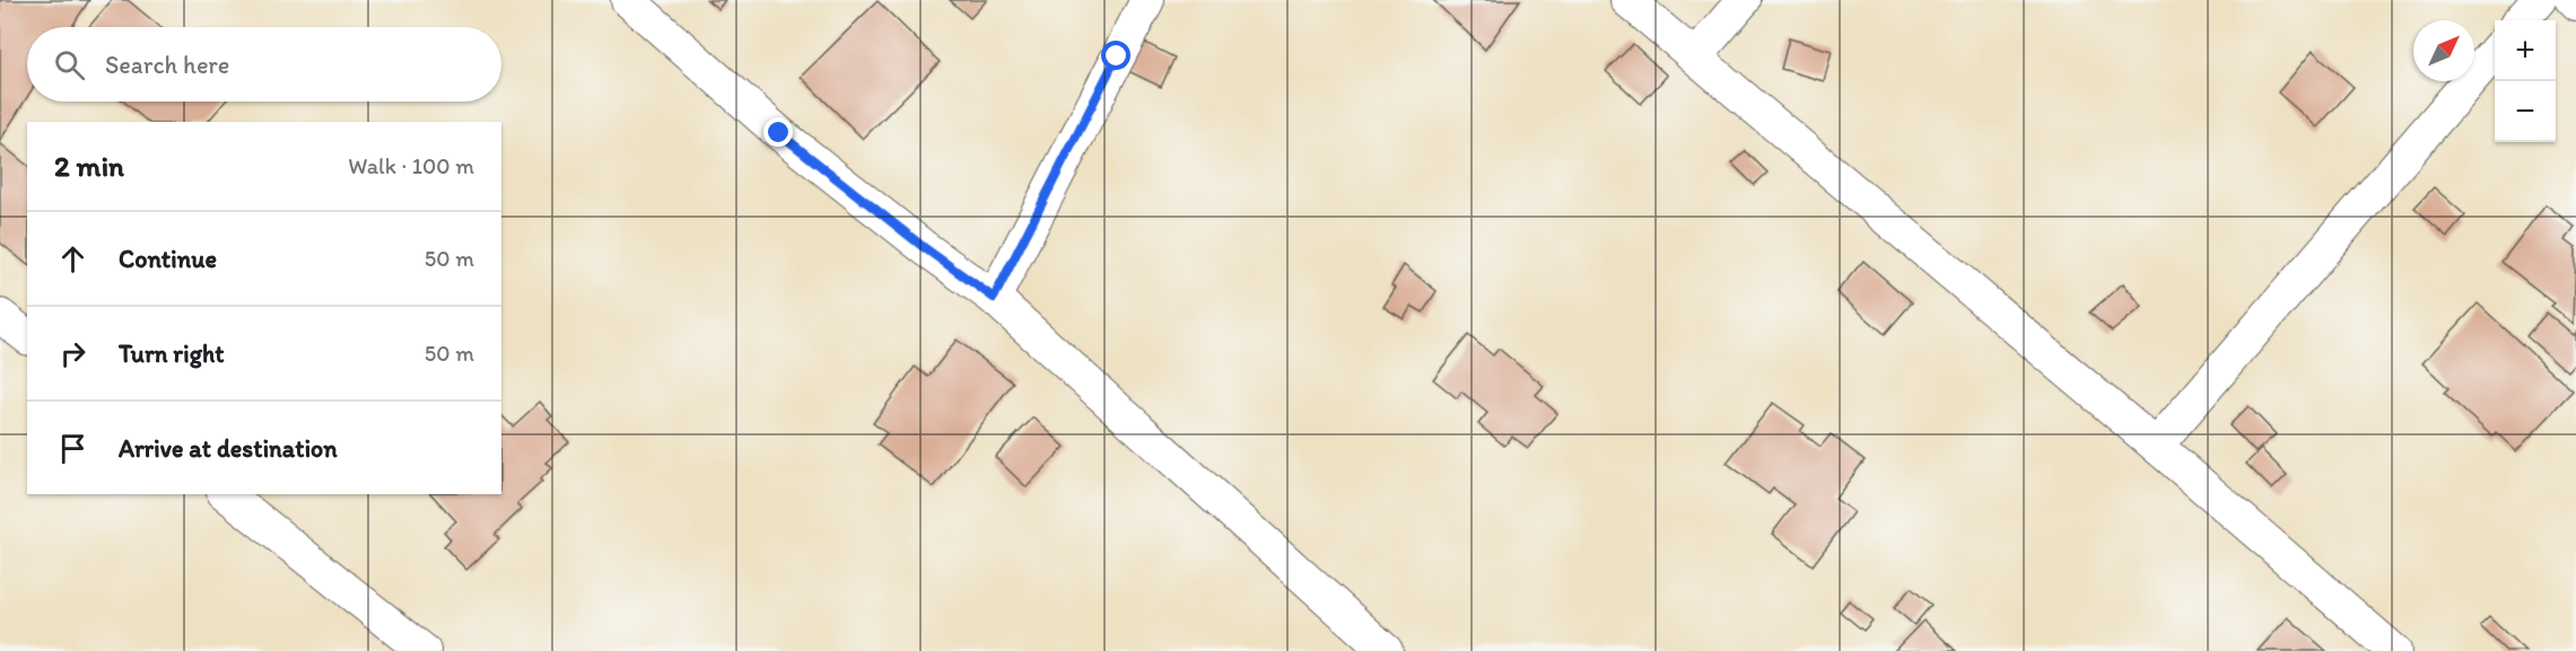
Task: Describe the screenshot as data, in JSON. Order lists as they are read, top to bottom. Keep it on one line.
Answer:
{"north":"top right","page":{"map_buttons":["+","−"],"search":"Search here","heading":["2 min","Walk · 100 m"],"list":[["Continue","50 m"],["Turn right","50 m"],"Arrive at destination"]}}
